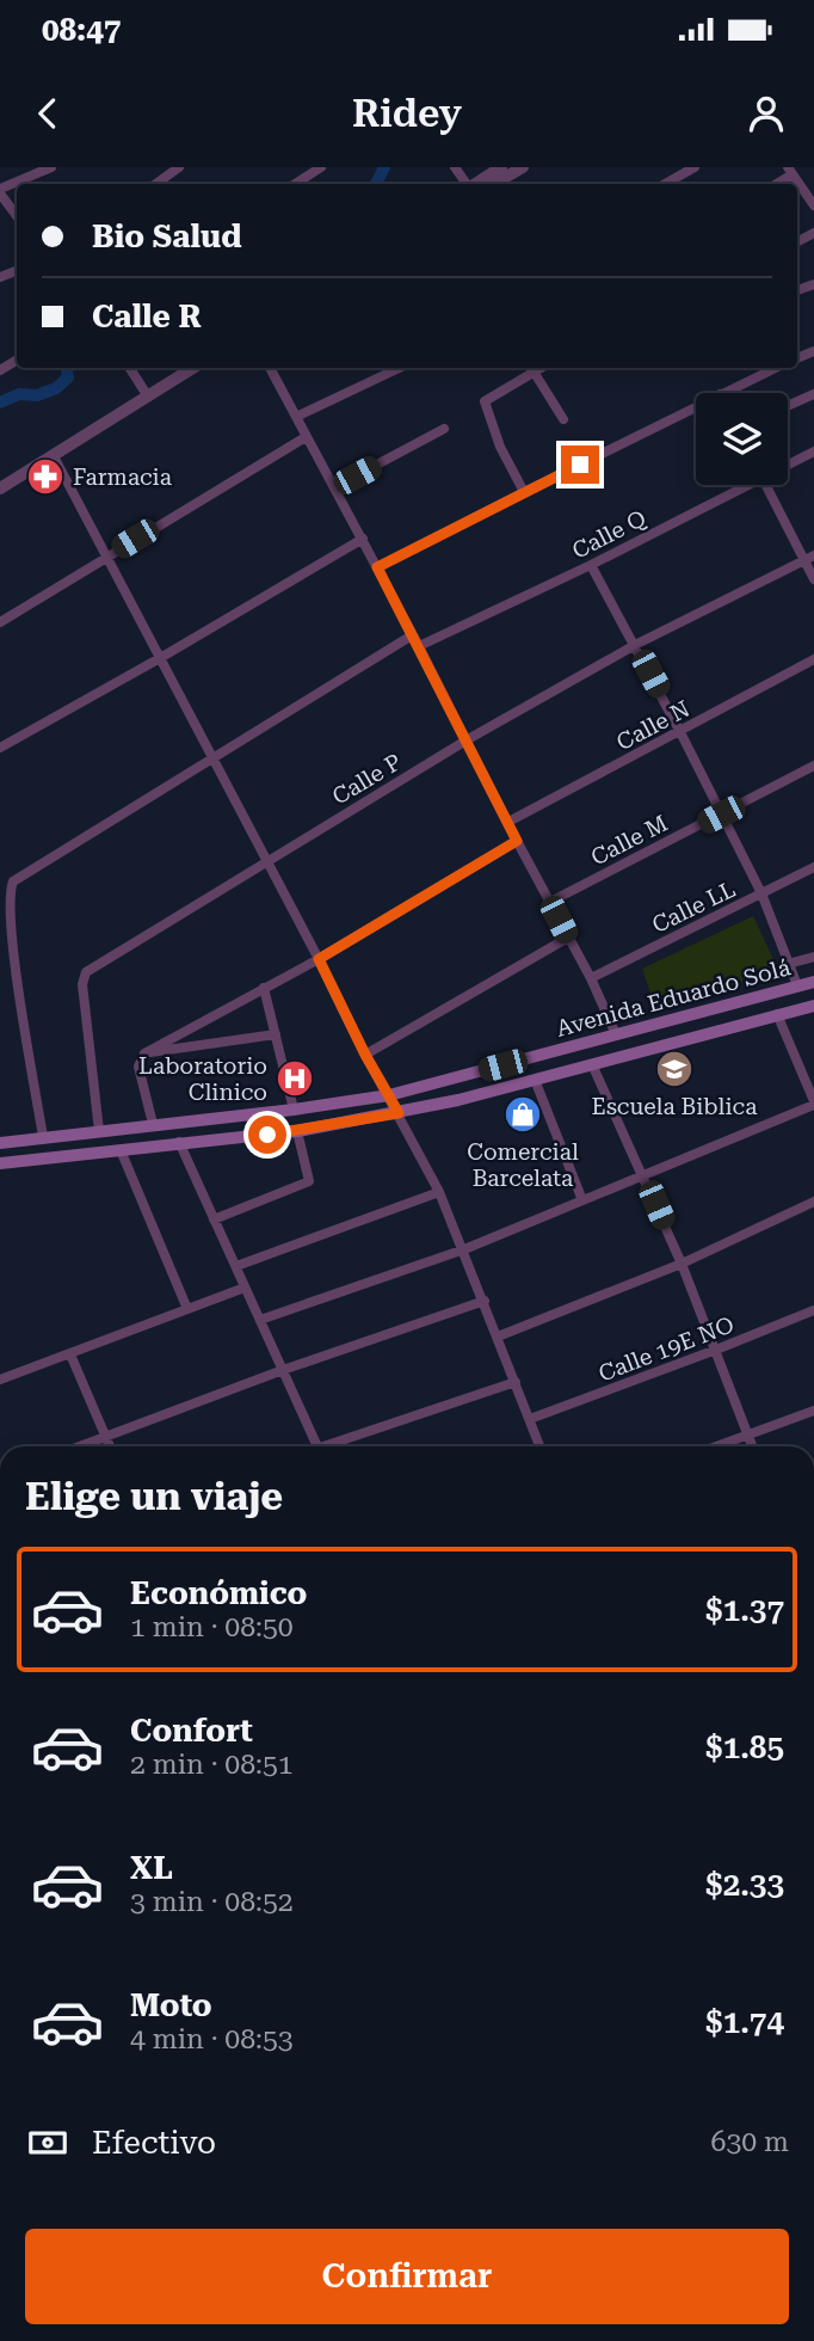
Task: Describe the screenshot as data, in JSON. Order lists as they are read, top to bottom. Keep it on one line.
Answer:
{"streets":{"main road":["Avenida Eduardo Solá"],"street":["Calle Q","Calle N","Calle P","Calle M","Calle LL","Calle 19E NO"]},"crossings":[["Calle P","Avenida Eduardo Solá"]],"places":{"pharmacy":["Farmacia"],"school or university":["Escuela Biblica"],"hospital":["Laboratorio Clinico"],"shop":["Comercial Barcelata"]},"page":{"status":"08:47","header":"Ridey","banner":["Bio Salud","Calle R"],"heading":"Elige un viaje","list":[{"name":"Económico","note":"1 min · 08:50","value":"$1.37"},{"name":"Confort","note":"2 min · 08:51","value":"$1.85"},{"name":"XL","note":"3 min · 08:52","value":"$2.33"},{"name":"Moto","note":"4 min · 08:53","value":"$1.74"}],"pay":["Efectivo","630 m"],"buttons":"Confirmar"}}
